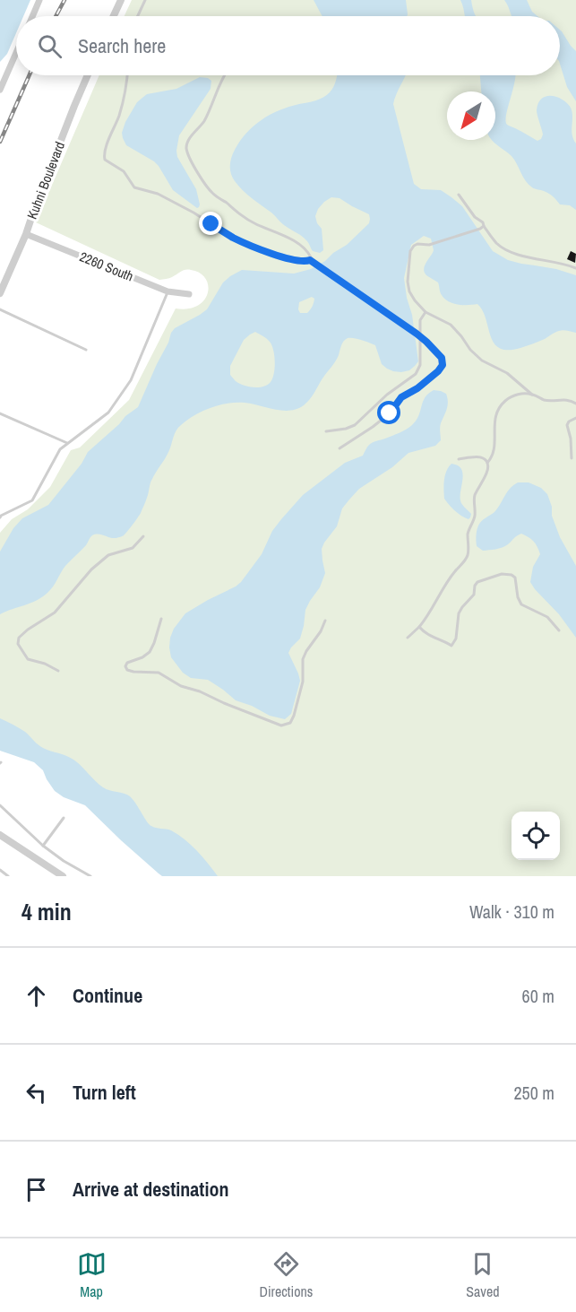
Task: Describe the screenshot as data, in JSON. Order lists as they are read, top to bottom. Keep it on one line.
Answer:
{"streets":{"street":["Kuhni Boulevard","2260 South"]},"crossings":[["Kuhni Boulevard","2260 South"]],"north":"bottom left","page":{"search":"Search here","heading":["4 min","Walk · 310 m"],"list":[["Continue","60 m"],["Turn left","250 m"],"Arrive at destination"],"nav":["Map","Directions","Saved"]}}
